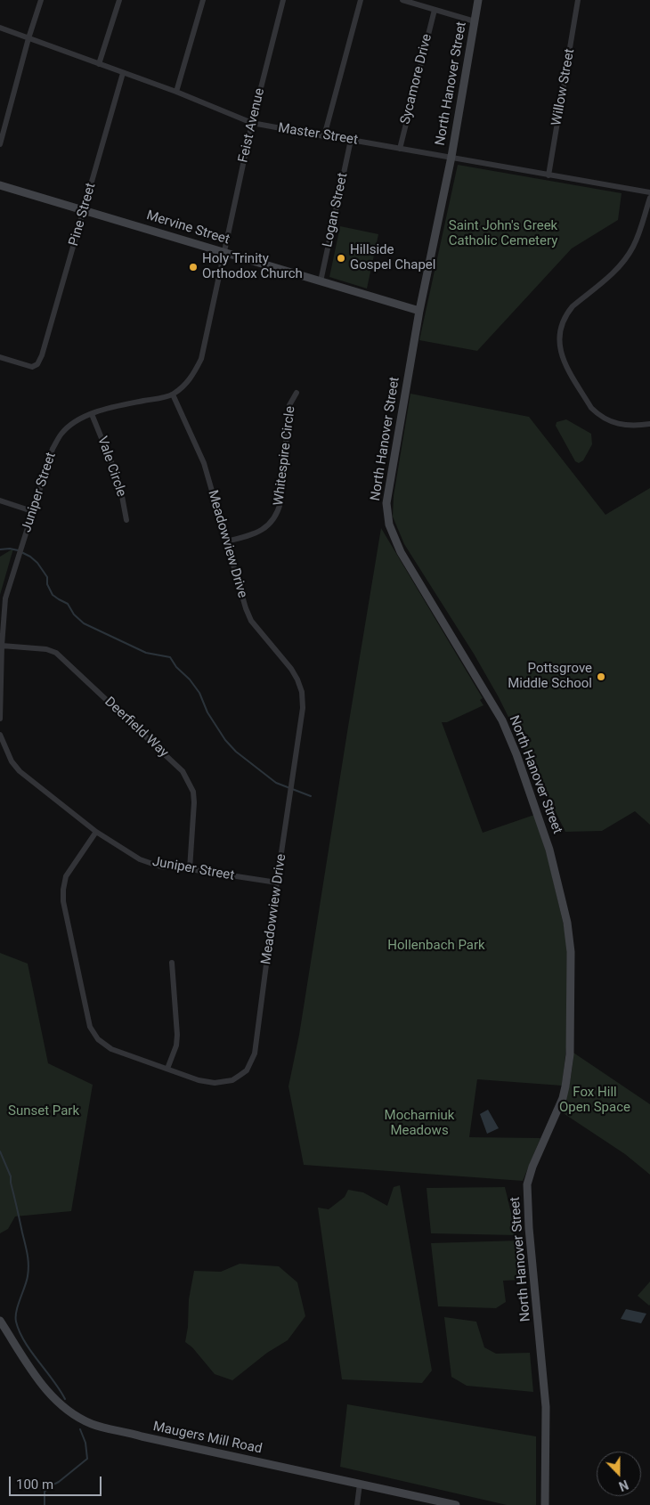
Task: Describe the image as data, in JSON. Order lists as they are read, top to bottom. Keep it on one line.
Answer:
{"streets":{"street":["Sycamore Drive","North Hanover Street","Willow Street","Feist Avenue","Master Street","Logan Street","Pine Street","Mervine Street","Whitespire Circle","Vale Circle","Juniper Street","Meadowview Drive","Deerfield Way","Maugers Mill Road"]},"crossings":[["Sycamore Drive","Master Street"],["North Hanover Street","Master Street"],["North Hanover Street","Mervine Street"],["Willow Street","Master Street"],["Feist Avenue","Master Street"],["Feist Avenue","Mervine Street"],["Master Street","Logan Street"],["Master Street","Pine Street"],["Logan Street","Mervine Street"],["Pine Street","Mervine Street"],["Whitespire Circle","Meadowview Drive"],["Vale Circle","Juniper Street"],["Juniper Street","Meadowview Drive"],["Juniper Street","Deerfield Way"]],"parks":["Saint John's Greek Catholic Cemetery","Hollenbach Park","Fox Hill Open Space","Sunset Park","Mocharniuk Meadows"],"places":["Hillside Gospel Chapel","Holy Trinity Orthodox Church","Pottsgrove Middle School"],"scale_bar":"100 m","north":"bottom"}
